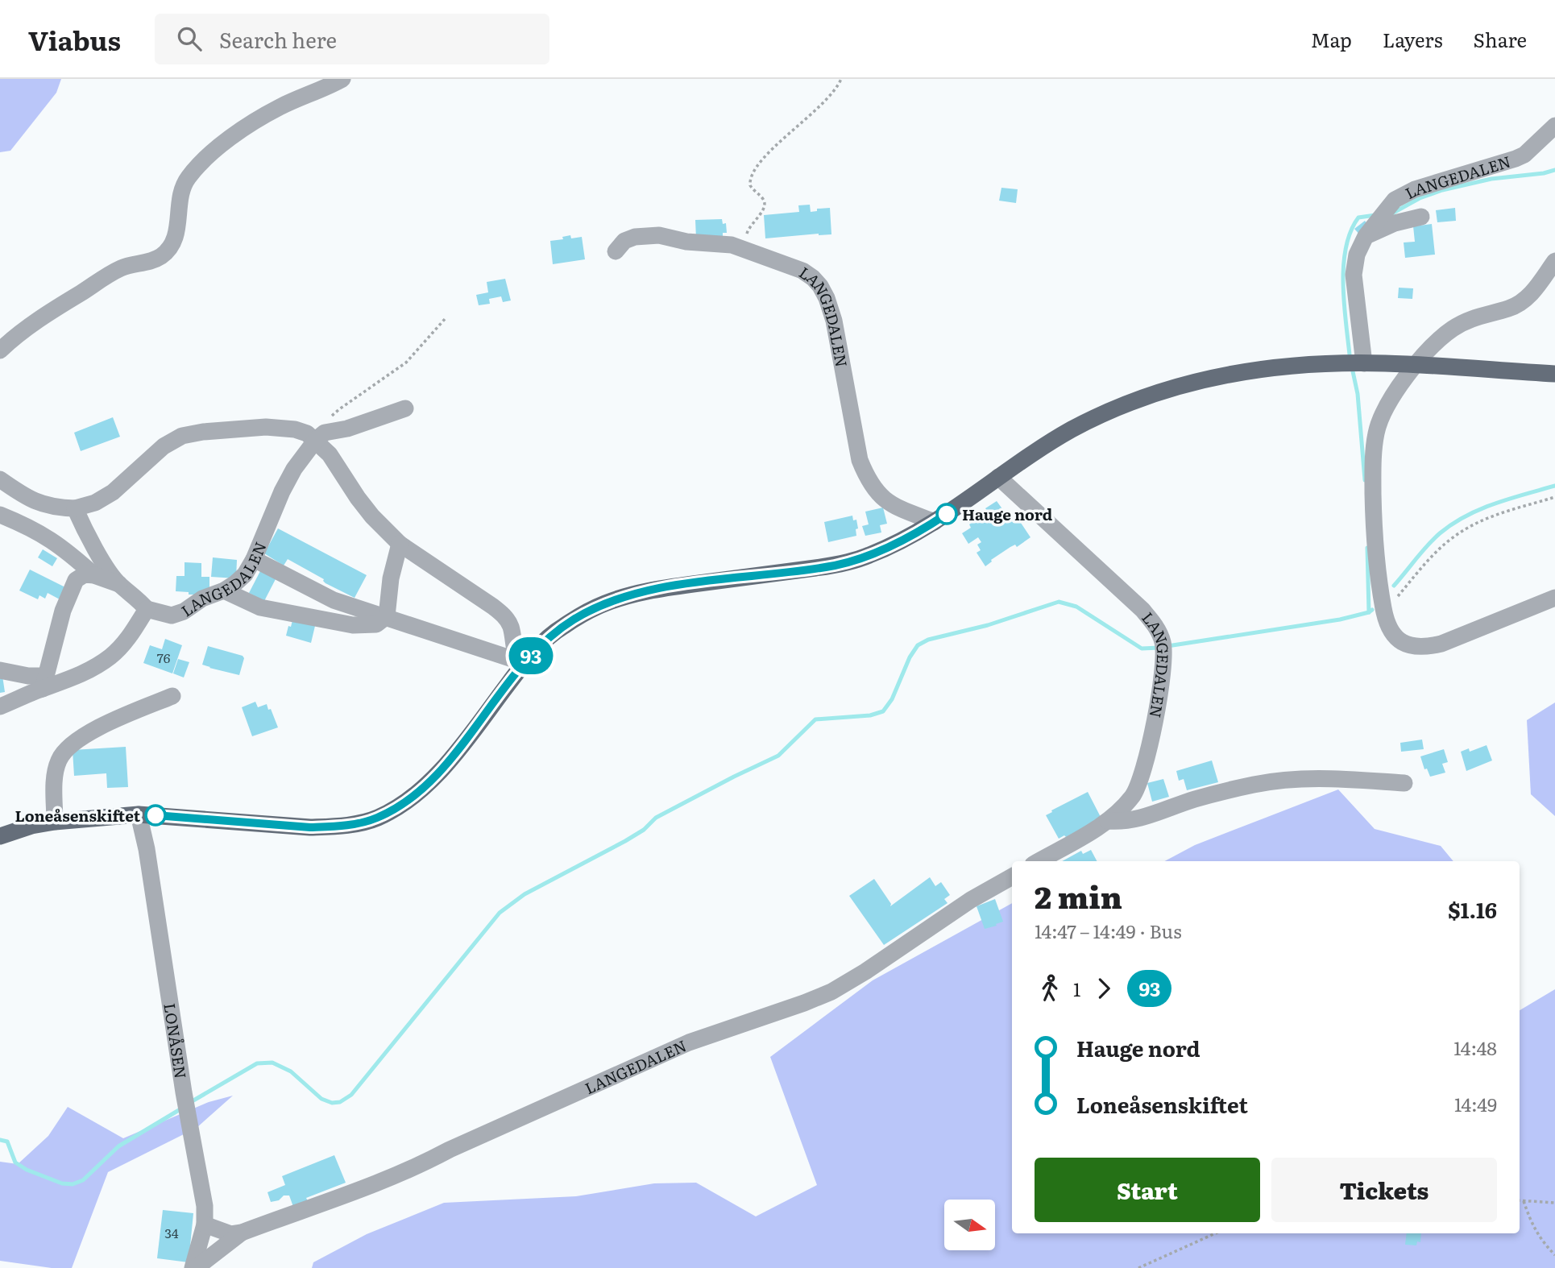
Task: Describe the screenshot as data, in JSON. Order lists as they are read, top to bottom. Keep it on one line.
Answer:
{"streets":{"street":["LANGEDALEN","LONÅSEN"]},"crossings":[["LANGEDALEN","LONÅSEN"]],"places":["Hauge nord","Loneåsenskiftet"],"lines":["bus line 93"],"house_numbers":["76","34"],"north":"right","page":{"header":"Viabus","search":"Search here","nav":["Map","Layers","Share"],"on_map":"93","heading":["2 min","14:47 – 14:49 · Bus","$1.16"],"legs":["1","93"],"list":[{"name":"Hauge nord","value":"14:48"},{"name":"Loneåsenskiftet","value":"14:49"}],"buttons":["Start","Tickets"]}}
